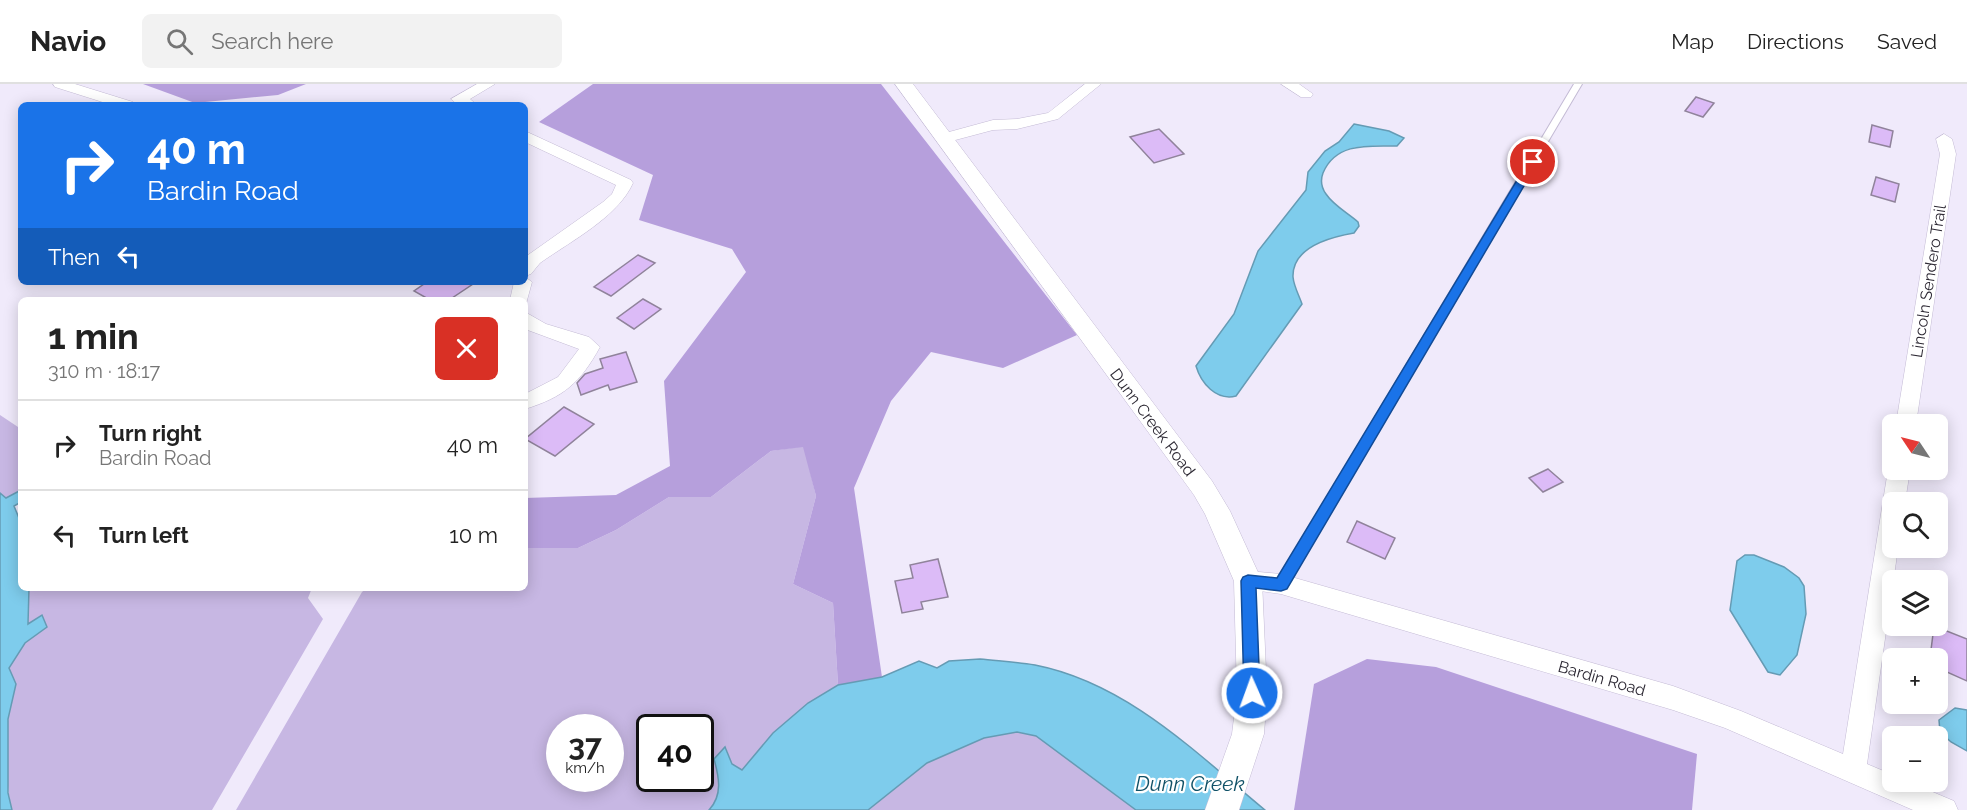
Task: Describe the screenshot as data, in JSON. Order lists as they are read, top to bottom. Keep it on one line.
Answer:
{"streets":{"street":["Lincoln Sendero Trail","Dunn Creek Road","Bardin Road"]},"crossings":[["Dunn Creek Road","Bardin Road"]],"water":["Dunn Creek"],"north":"top left","page":{"header":"Navio","search":"Search here","nav":["Map","Directions","Saved"],"turn":["40 m","Bardin Road"],"then":"Then","heading":["1 min","310 m · 18:17"],"list":[{"name":"Turn right","note":"Bardin Road","value":"40 m"},{"name":"Turn left","value":"10 m"}],"map_buttons":["+","−"],"speed":"37 km/h","limit":"40"}}
